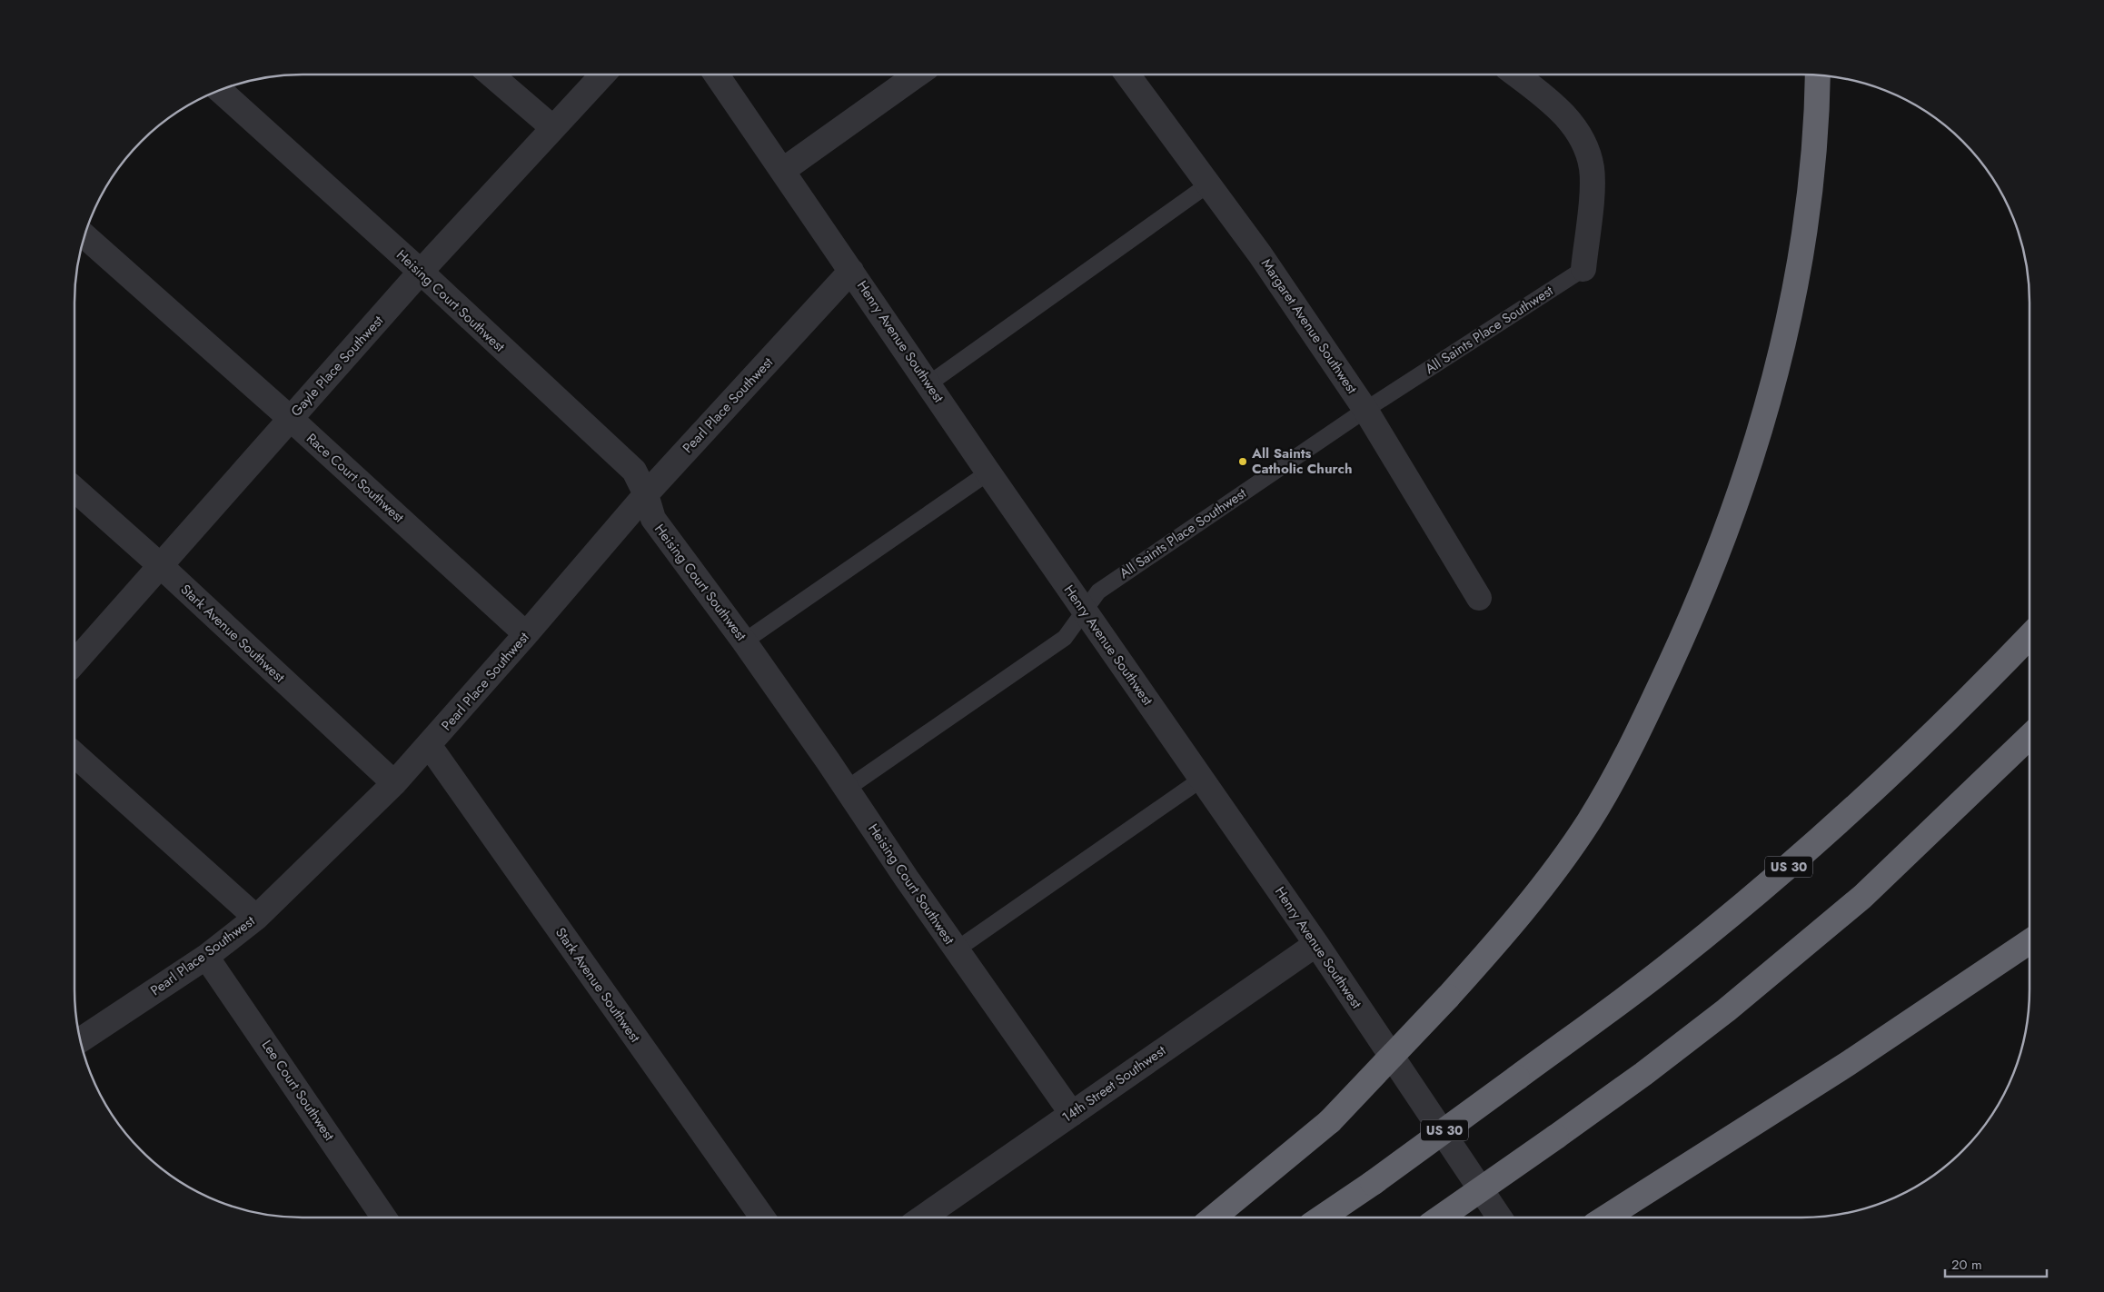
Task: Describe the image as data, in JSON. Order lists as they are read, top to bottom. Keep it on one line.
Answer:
{"streets":{"highway":["US 30"],"street":["Heising Court Southwest","Margaret Avenue Southwest","Henry Avenue Southwest","Gayle Place Southwest","Pearl Place Southwest","Race Court Southwest","Stark Avenue Southwest","14th Street Southwest","Lee Court Southwest"],"lane":["All Saints Place Southwest"]},"crossings":[["Heising Court Southwest","All Saints Place Southwest"],["Heising Court Southwest","Gayle Place Southwest"],["Heising Court Southwest","Pearl Place Southwest"],["Heising Court Southwest","14th Street Southwest"],["Margaret Avenue Southwest","All Saints Place Southwest"],["All Saints Place Southwest","Henry Avenue Southwest"],["Henry Avenue Southwest","Pearl Place Southwest"],["Henry Avenue Southwest","14th Street Southwest"],["Gayle Place Southwest","Race Court Southwest"],["Gayle Place Southwest","Stark Avenue Southwest"],["Pearl Place Southwest","Race Court Southwest"],["Pearl Place Southwest","Stark Avenue Southwest"],["Pearl Place Southwest","Lee Court Southwest"]],"places":["All Saints Catholic Church"],"scale_bar":"20 m"}
